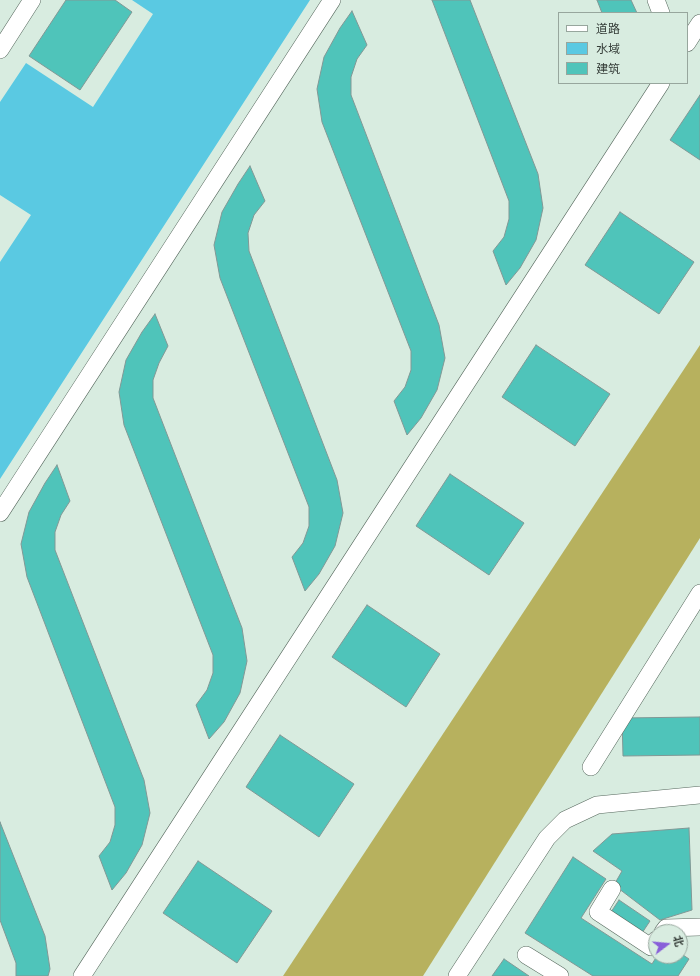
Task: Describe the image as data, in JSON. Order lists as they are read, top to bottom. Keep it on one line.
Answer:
{"legend":["道路","水域","建筑"],"north":"right"}
